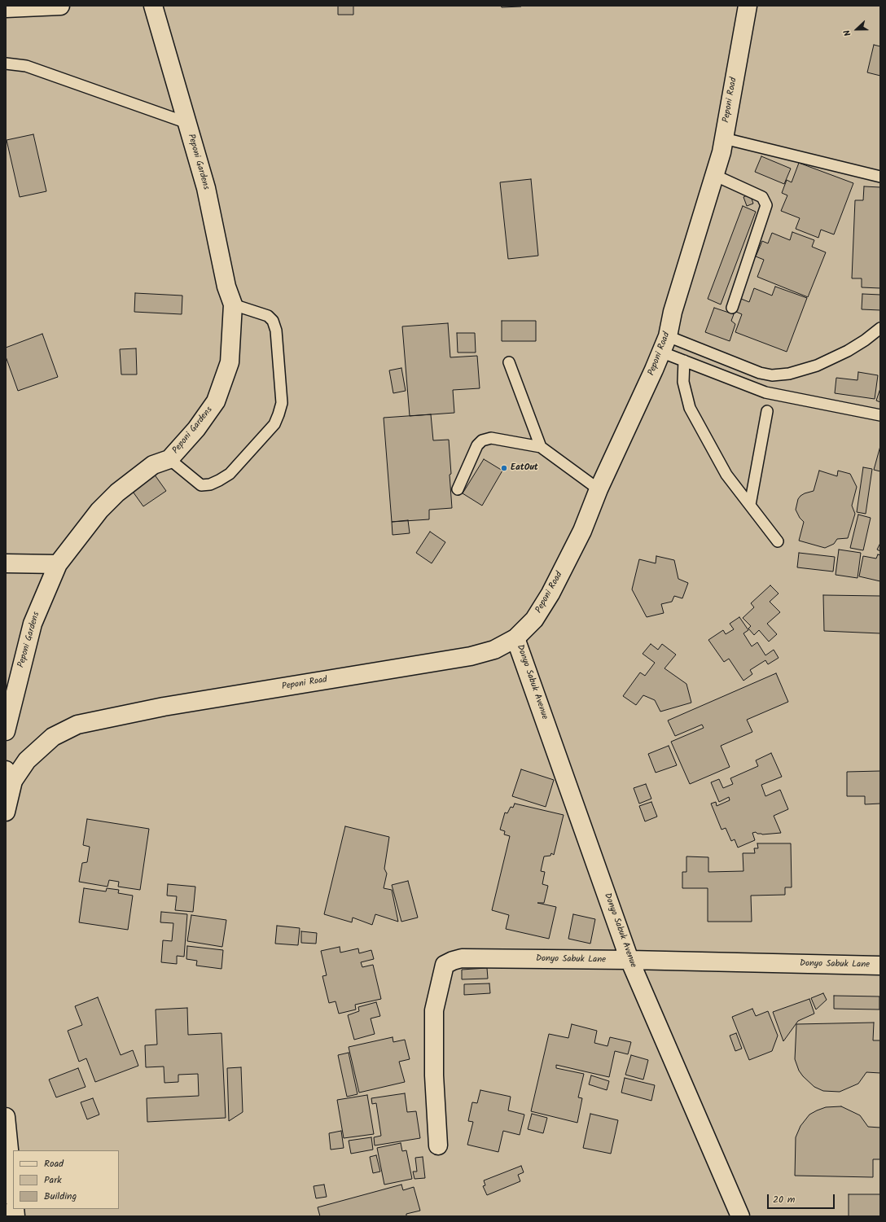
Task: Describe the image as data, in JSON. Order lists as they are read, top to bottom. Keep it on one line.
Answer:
{"streets":{"street":["Peponi Road","Peponi Gardens","Donyo Sabuk Avenue","Donyo Sabuk Lane"]},"crossings":[["Peponi Road","Donyo Sabuk Avenue"],["Donyo Sabuk Avenue","Donyo Sabuk Lane"]],"places":["EatOut"],"legend":["Road","Park","Building"],"scale_bar":"20 m","north":"left"}
